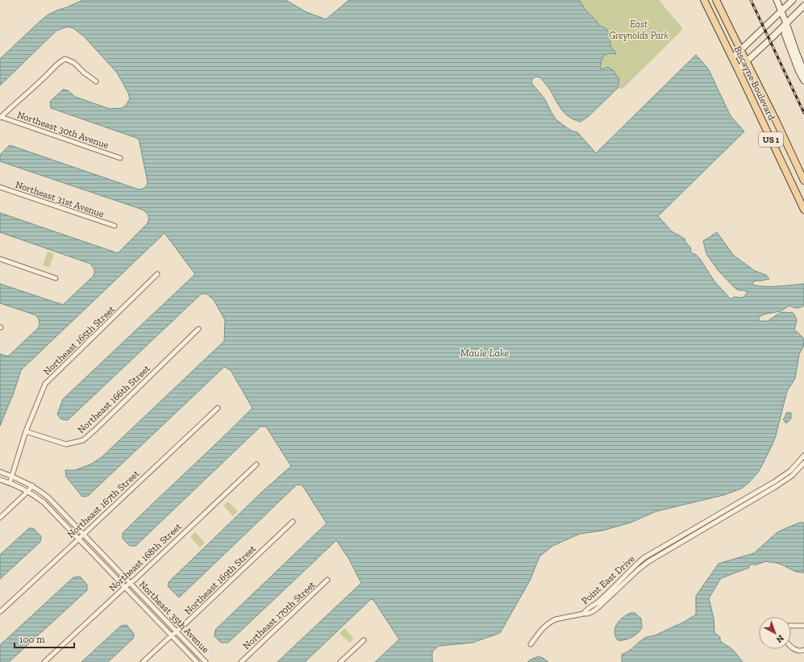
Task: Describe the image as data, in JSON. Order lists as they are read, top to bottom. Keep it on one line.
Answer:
{"streets":{"main road":["Biscayne Boulevard","US 1"],"street":["Northeast 30th Avenue","Northeast 31st Avenue","Northeast 165th Street","Northeast 166th Street","Northeast 167th Street","Northeast 168th Street","Northeast 169th Street","Point East Drive","Northeast 170th Street","Northeast 35th Avenue"]},"crossings":[["Northeast 165th Street","Northeast 166th Street"],["Northeast 165th Street","Northeast 35th Avenue"],["Northeast 167th Street","Northeast 35th Avenue"],["Northeast 168th Street","Northeast 35th Avenue"],["Northeast 169th Street","Northeast 35th Avenue"]],"water":["Maule Lake"],"parks":["East Greynolds Park"],"scale_bar":"100 m","north":"bottom right"}
